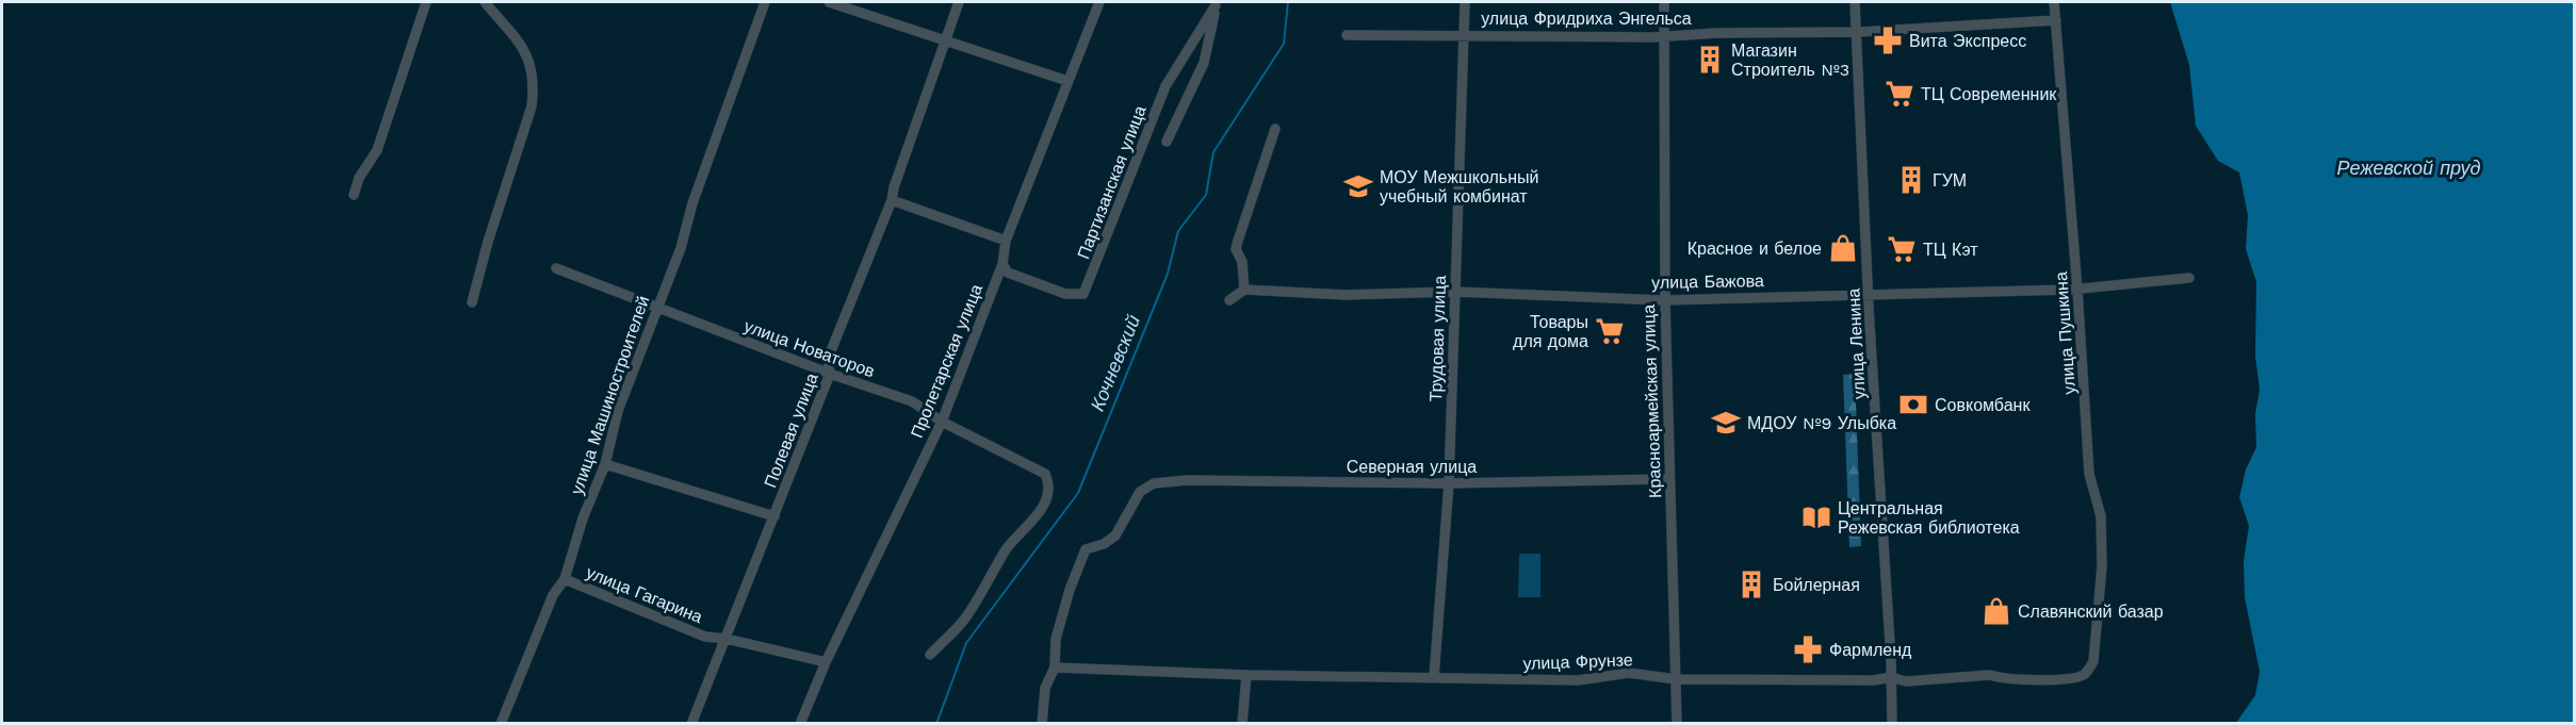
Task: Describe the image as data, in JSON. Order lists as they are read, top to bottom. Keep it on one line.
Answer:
{"streets":{"street":["улица Фридриха Энгельса","Партизанская улица","улица Бажова","улица Пушкина","Трудовая улица","улица Ленина","улица Новаторов","Пролетарская улица","улица Машиностроителей","Красноармейская улица","Полевая улица","Северная улица","улица Гагарина","улица Фрунзе"]},"crossings":[["улица Фридриха Энгельса","улица Пушкина"],["улица Фридриха Энгельса","Трудовая улица"],["улица Фридриха Энгельса","улица Ленина"],["улица Фридриха Энгельса","Красноармейская улица"],["Партизанская улица","Пролетарская улица"],["улица Бажова","улица Пушкина"],["улица Бажова","Трудовая улица"],["улица Бажова","улица Ленина"],["улица Бажова","Красноармейская улица"],["улица Пушкина","улица Фрунзе"],["Трудовая улица","Северная улица"],["Трудовая улица","улица Фрунзе"],["улица Ленина","улица Фрунзе"],["улица Новаторов","Пролетарская улица"],["улица Новаторов","улица Машиностроителей"],["улица Новаторов","Полевая улица"],["Пролетарская улица","улица Гагарина"],["улица Машиностроителей","улица Гагарина"],["Красноармейская улица","Северная улица"],["Красноармейская улица","улица Фрунзе"],["Полевая улица","улица Гагарина"],["Северная улица","улица Фрунзе"]],"water":["Режевской пруд","Кочневский"],"places":{"pharmacy":["Вита Экспресс","Фармленд"],"building":["Магазин Строитель №3","ГУМ","Бойлерная"],"supermarket":["ТЦ Современник","ТЦ Кэт","Товары для дома"],"school or university":["МОУ Межшкольный учебный комбинат","МДОУ №9 Улыбка"],"shop":["Красное и белое","Славянский базар"],"bank":["Совкомбанк"],"library":["Центральная Режевская библиотека"]}}
